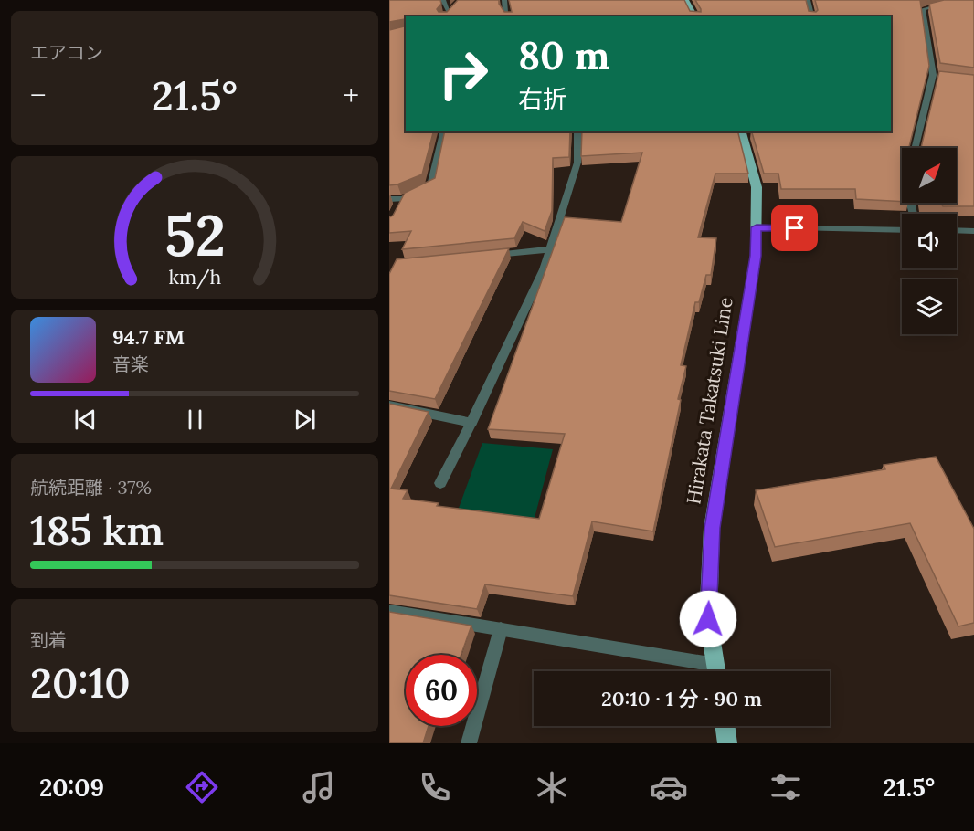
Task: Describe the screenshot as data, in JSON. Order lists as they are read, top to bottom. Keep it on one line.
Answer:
{"streets":{"main road":["Hirakata Takatsuki Line"]},"north":"top right","page":{"tile":["エアコン",["航続距離 · 37%","185 km"],["到着","20:10"]],"turn":["80 m","右折"],"heat":["−","21.5°","+"],"song":["94.7 FM","音楽"],"limit":"60","trip":"20:10 · 1 分 · 90 m","tabs":["20:09","21.5°"],"gauge":["52","km/h"]}}
